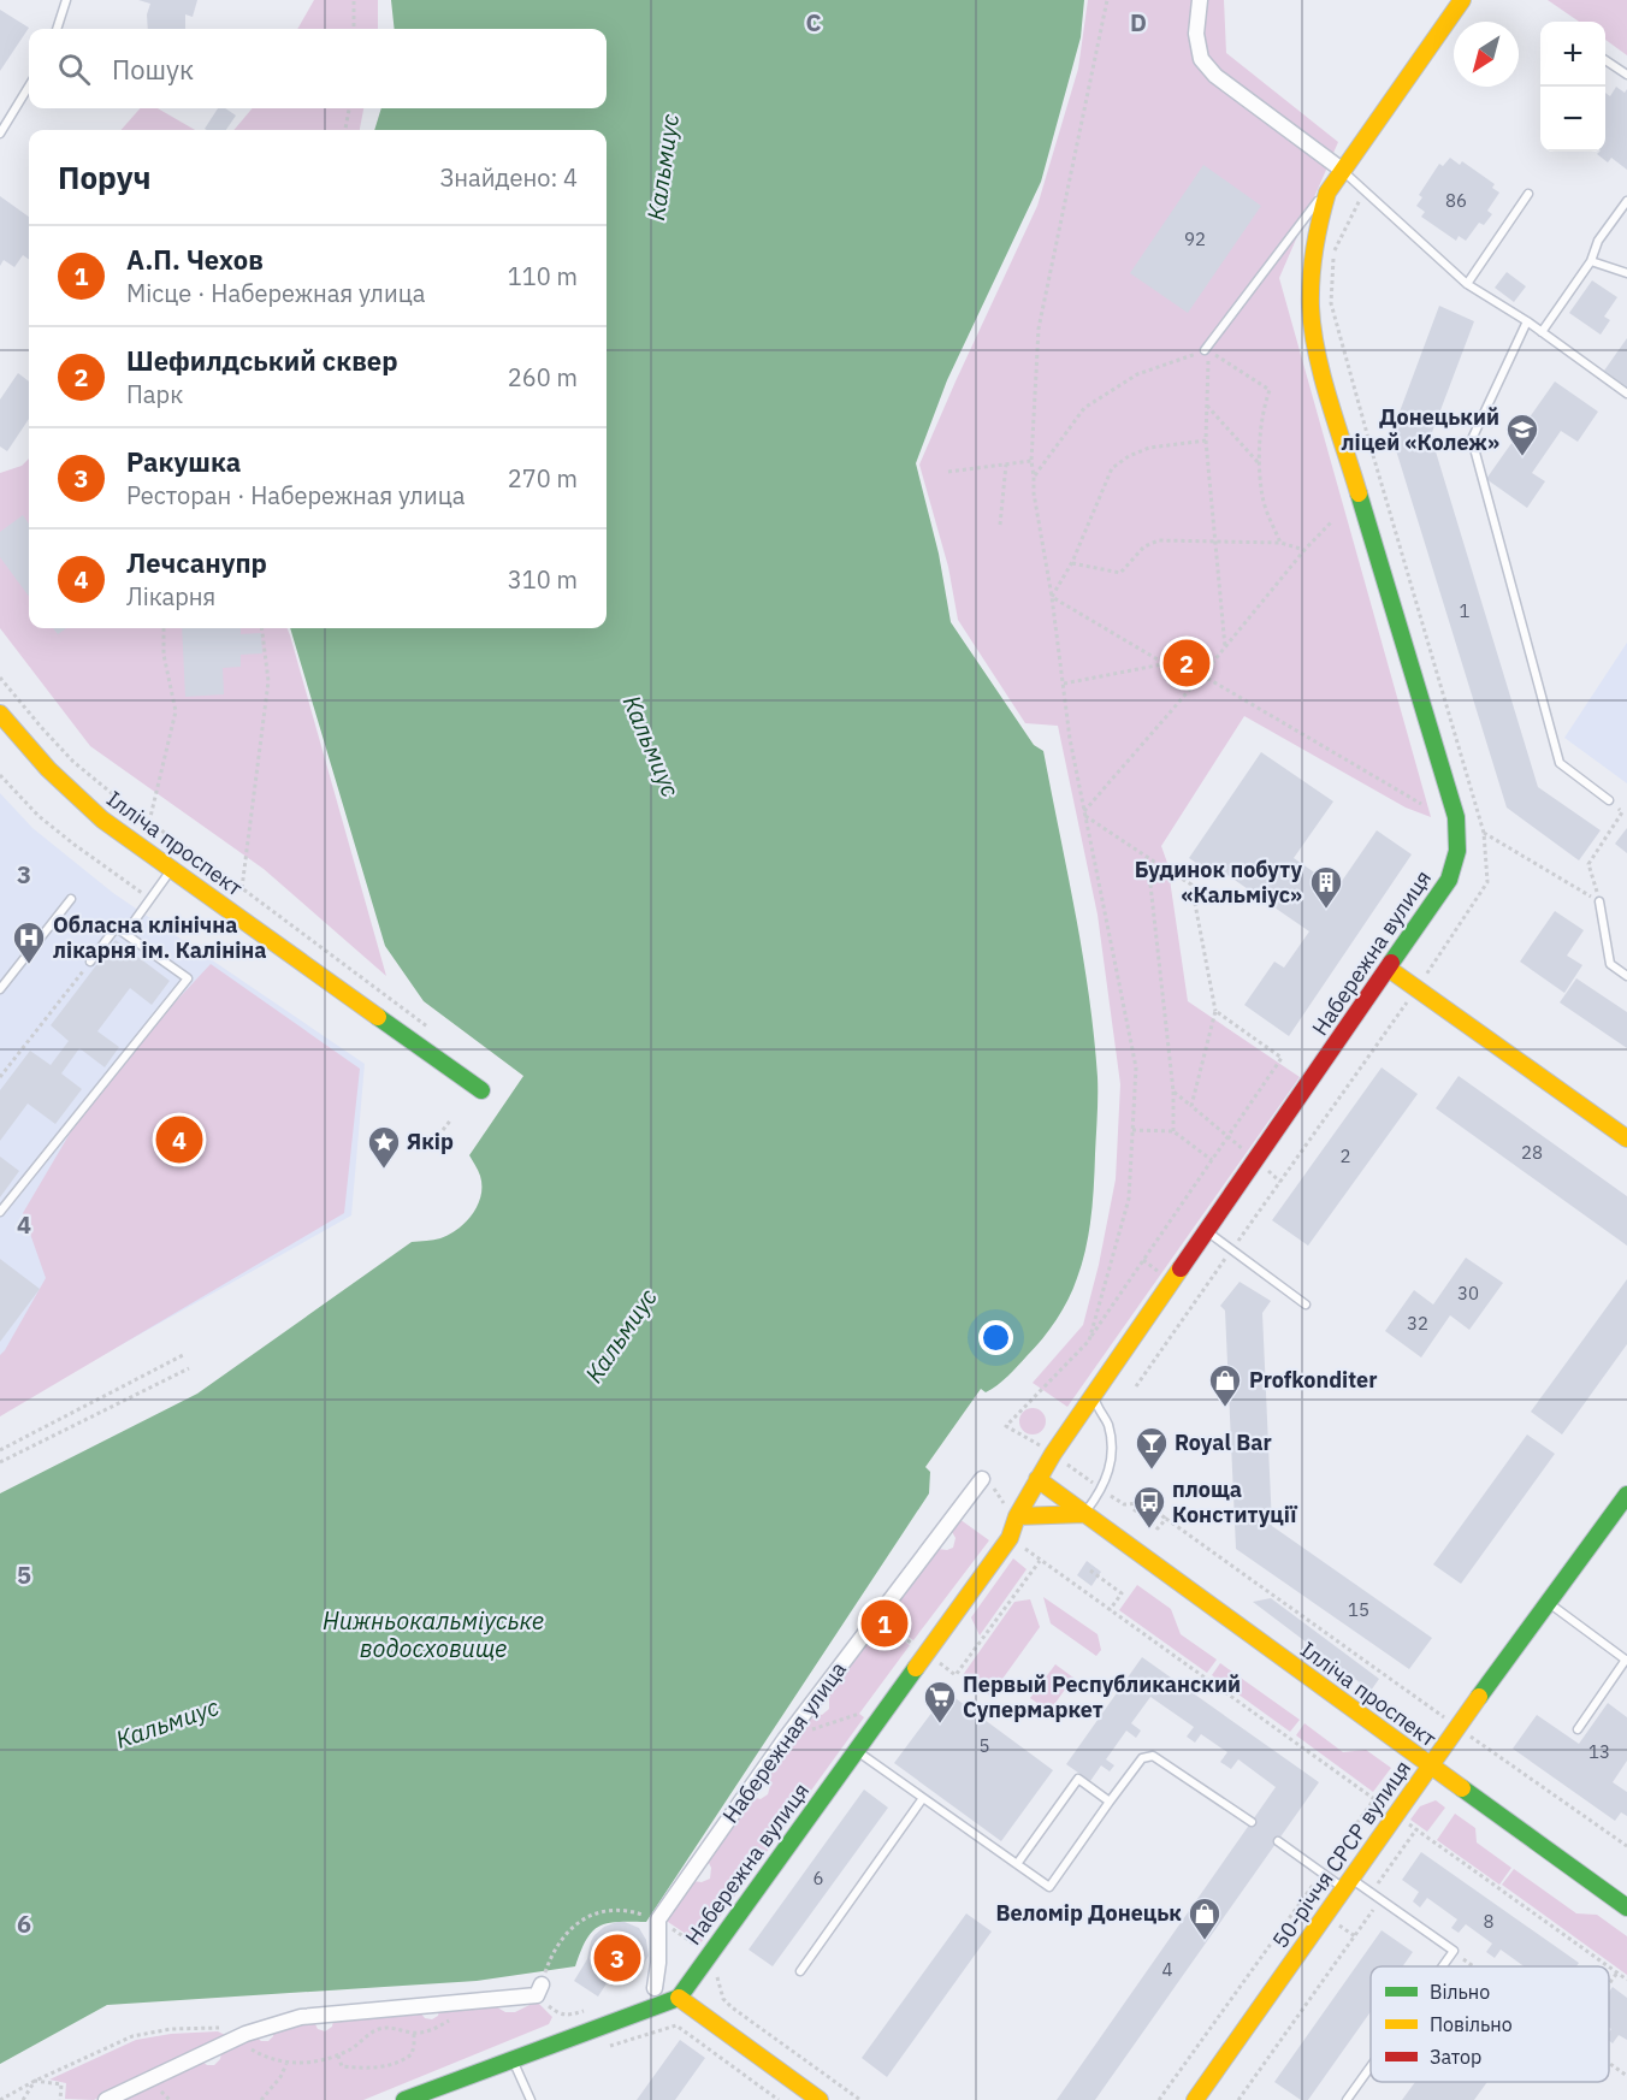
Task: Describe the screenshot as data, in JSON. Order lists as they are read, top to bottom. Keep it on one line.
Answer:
{"streets":{"street":["Ілліча проспект","Набережна вулиця","Набережная улица","50-річчя СРСР вулиця"]},"crossings":[["Ілліча проспект","Набережна вулиця"],["Ілліча проспект","50-річчя СРСР вулиця"]],"water":["Кальмиус","Нижньокальміуське водосховище"],"places":{"school or university":["Донецький ліцей «Колеж»"],"building":["Будинок побуту «Кальміус»"],"hospital":["Обласна клінічна лікарня ім. Калініна"],"place":["Якір"],"shop":["Profkonditer","Веломір Донецьк"],"bar":["Royal Bar"],"bus stop":["площа Конституції"],"supermarket":["Первый Республиканский Супермаркет"]},"house_numbers":["86","92","1","28","2","30","32","15","5","13","6","8","4"],"legend":["Вільно","Повільно","Затор"],"north":"bottom left","page":{"map_buttons":["+","−"],"search":"Пошук","heading":["Поруч","Знайдено: 4"],"list":[{"mark":"1","name":"А.П. Чехов","note":"Місце · Набережная улица","value":"110 m"},{"mark":"2","name":"Шефилдський сквер","note":"Парк","value":"260 m"},{"mark":"3","name":"Ракушка","note":"Ресторан · Набережная улица","value":"270 m"},{"mark":"4","name":"Лечсанупр","note":"Лікарня","value":"310 m"}],"pins":["2","4","1","3"]},"grid":{"columns":["C","D"],"rows":["3","4","5","6"]}}
